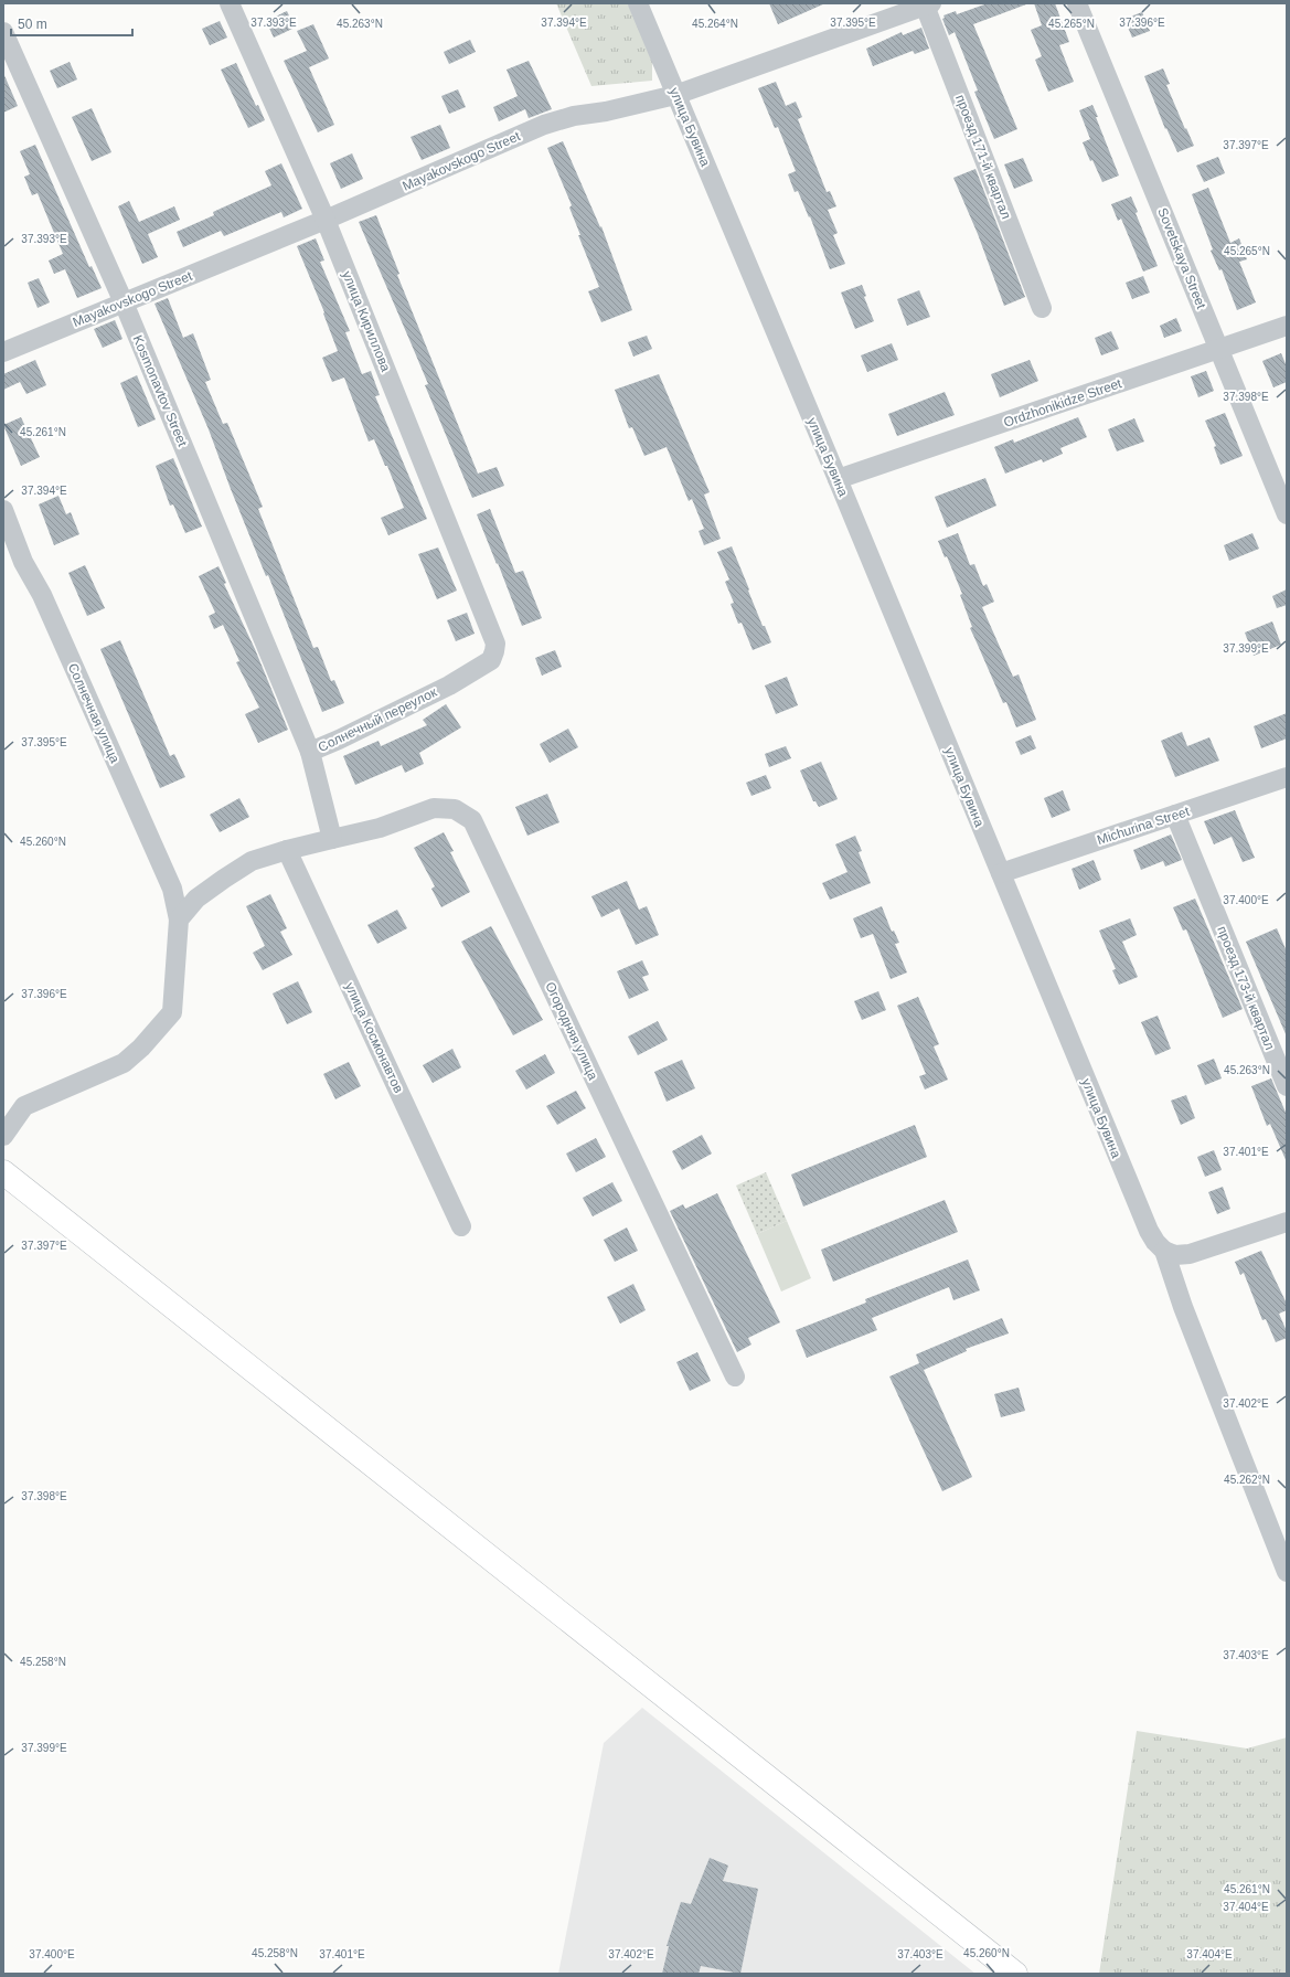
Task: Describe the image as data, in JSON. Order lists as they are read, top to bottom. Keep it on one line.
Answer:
{"streets":{"street":["улица Бувина","проезд 171-й квартал","Mayakovskogo Street","Sovetskaya Street","улица Кириллова","Kosmonavtov Street","Ordzhonikidze Street","Солнечная улица","Солнечный переулок","Michurina Street","проезд 173-й квартал","Огородняя улица","улица Космонавтов"]},"crossings":[["улица Бувина","Mayakovskogo Street"],["улица Бувина","Ordzhonikidze Street"],["улица Бувина","Michurina Street"],["проезд 171-й квартал","Mayakovskogo Street"],["Mayakovskogo Street","улица Кириллова"],["Mayakovskogo Street","Kosmonavtov Street"],["Sovetskaya Street","Ordzhonikidze Street"],["улица Кириллова","Солнечный переулок"],["Kosmonavtov Street","Солнечный переулок"],["Солнечный переулок","Огородняя улица"],["Michurina Street","проезд 173-й квартал"]],"scale_bar":"50 m","coordinates":["37.393°E","37.394°E","37.395°E","37.396°E","45.263°N","45.264°N","45.265°N","37.397°E","37.398°E","45.261°N","37.399°E","45.260°N","37.400°E","37.401°E","37.402°E","45.262°N","37.403°E","45.258°N","37.404°E"]}
